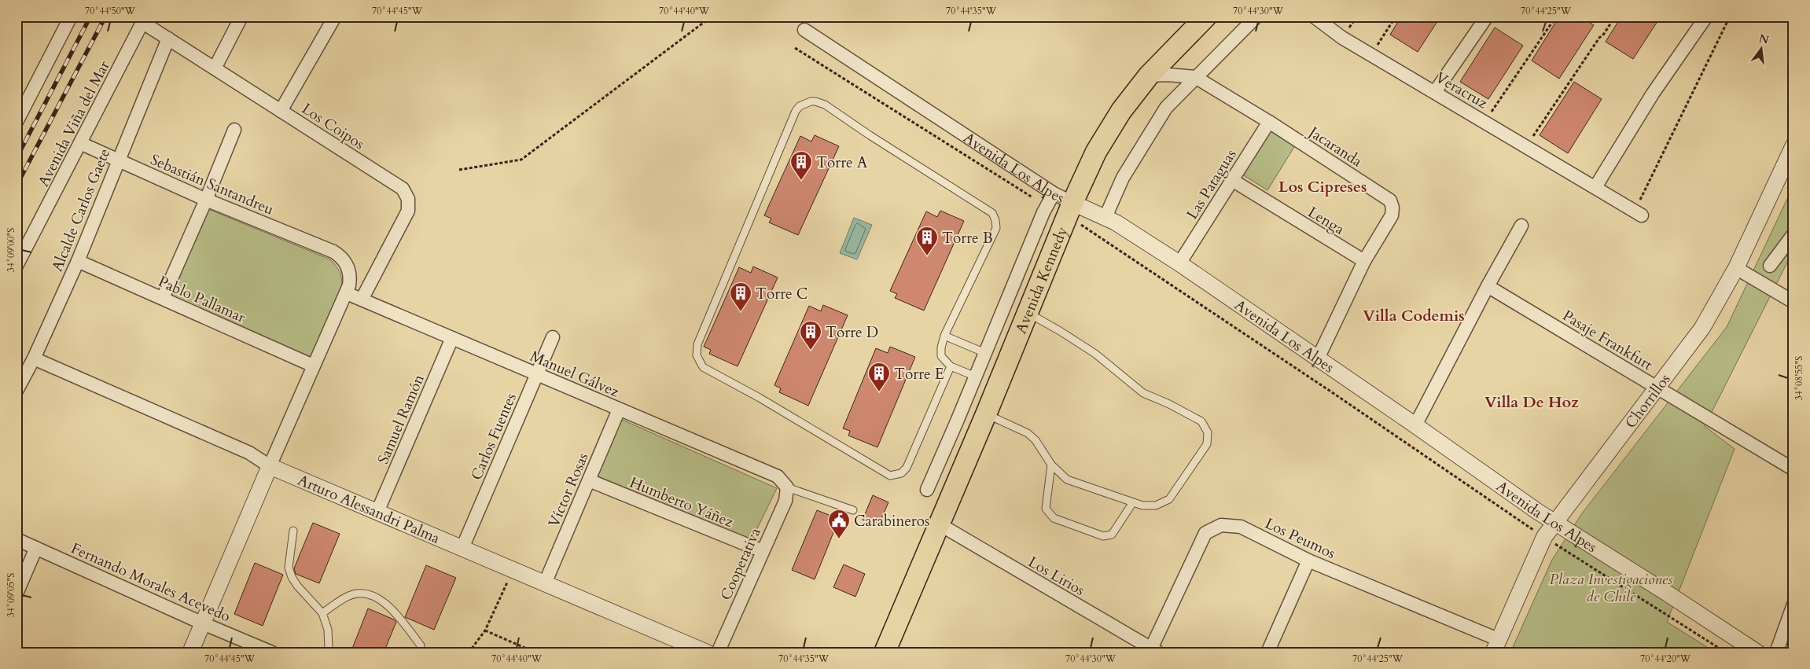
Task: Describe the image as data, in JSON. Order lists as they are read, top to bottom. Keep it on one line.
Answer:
{"streets":{"main road":["Avenida Kennedy"],"street":["Veracruz","Avenida Viña del Mar","Los Coipos","Jacaranda","Avenida Los Alpes","Sebastián Santandreu","Las Pataguas","Alcalde Carlos Gaete","Lenga","Pablo Pallamar","Pasaje Frankfurt","Manuel Gálvez","Chorrillos","Samuel Ramón","Carlos Fuentes","Víctor Rosas","Humberto Yáñez","Arturo Alessandri Palma","Los Peumos","Cooperativa","Los Lirios","Fernando Morales Acevedo"]},"crossings":[["Avenida Viña del Mar","Los Coipos"],["Avenida Viña del Mar","Sebastián Santandreu"],["Los Coipos","Alcalde Carlos Gaete"],["Los Coipos","Manuel Gálvez"],["Jacaranda","Avenida Los Alpes"],["Jacaranda","Las Pataguas"],["Jacaranda","Lenga"],["Avenida Los Alpes","Las Pataguas"],["Avenida Los Alpes","Avenida Kennedy"],["Avenida Los Alpes","Chorrillos"],["Sebastián Santandreu","Alcalde Carlos Gaete"],["Sebastián Santandreu","Manuel Gálvez"],["Las Pataguas","Lenga"],["Alcalde Carlos Gaete","Pablo Pallamar"],["Alcalde Carlos Gaete","Arturo Alessandri Palma"],["Avenida Kennedy","Los Lirios"],["Pasaje Frankfurt","Chorrillos"],["Manuel Gálvez","Samuel Ramón"],["Manuel Gálvez","Carlos Fuentes"],["Manuel Gálvez","Víctor Rosas"],["Manuel Gálvez","Cooperativa"],["Chorrillos","Los Peumos"],["Samuel Ramón","Arturo Alessandri Palma"],["Carlos Fuentes","Arturo Alessandri Palma"],["Víctor Rosas","Humberto Yáñez"],["Víctor Rosas","Arturo Alessandri Palma"],["Humberto Yáñez","Cooperativa"],["Los Peumos","Los Lirios"]],"districts":["Los Cipreses","Villa Codemis","Villa De Hoz"],"parks":["Plaza Investigaciones de Chile"],"places":{"building":["Torre A","Torre B","Torre C","Torre D","Torre E"],"public building":["Carabineros"]},"north":"top","coordinates":["70°44'50\"W","70°44'45\"W","70°44'40\"W","70°44'35\"W","70°44'30\"W","70°44'25\"W","34°09'00\"S","34°08'55\"S","34°09'05\"S","70°44'20\"W"]}
